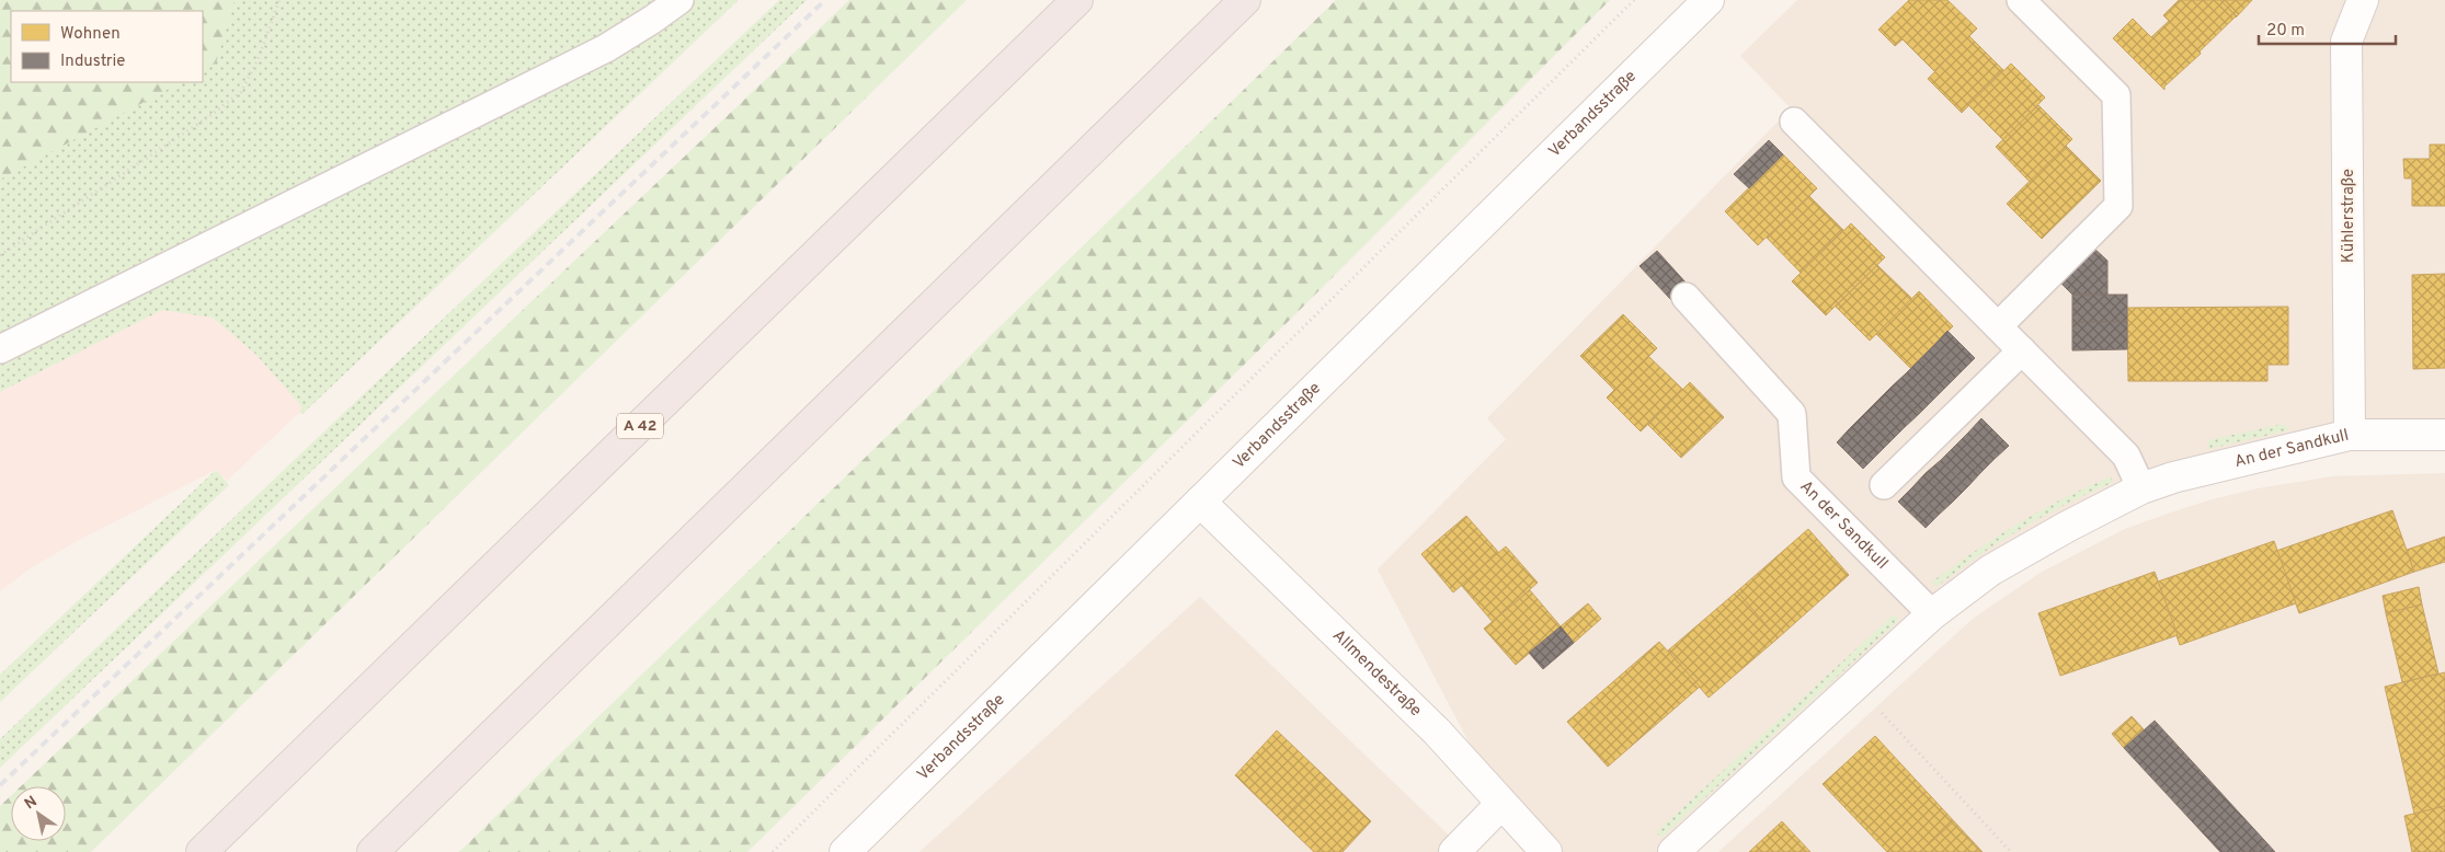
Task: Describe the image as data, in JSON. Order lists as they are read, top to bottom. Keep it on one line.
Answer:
{"streets":{"highway":["A 42"],"street":["Verbandsstraße","Kühlerstraße","An der Sandkull","Allmendestraße"]},"crossings":[["Verbandsstraße","Allmendestraße"],["Kühlerstraße","An der Sandkull"]],"legend":["Wohnen","Industrie"],"scale_bar":"20 m","north":"top left"}
